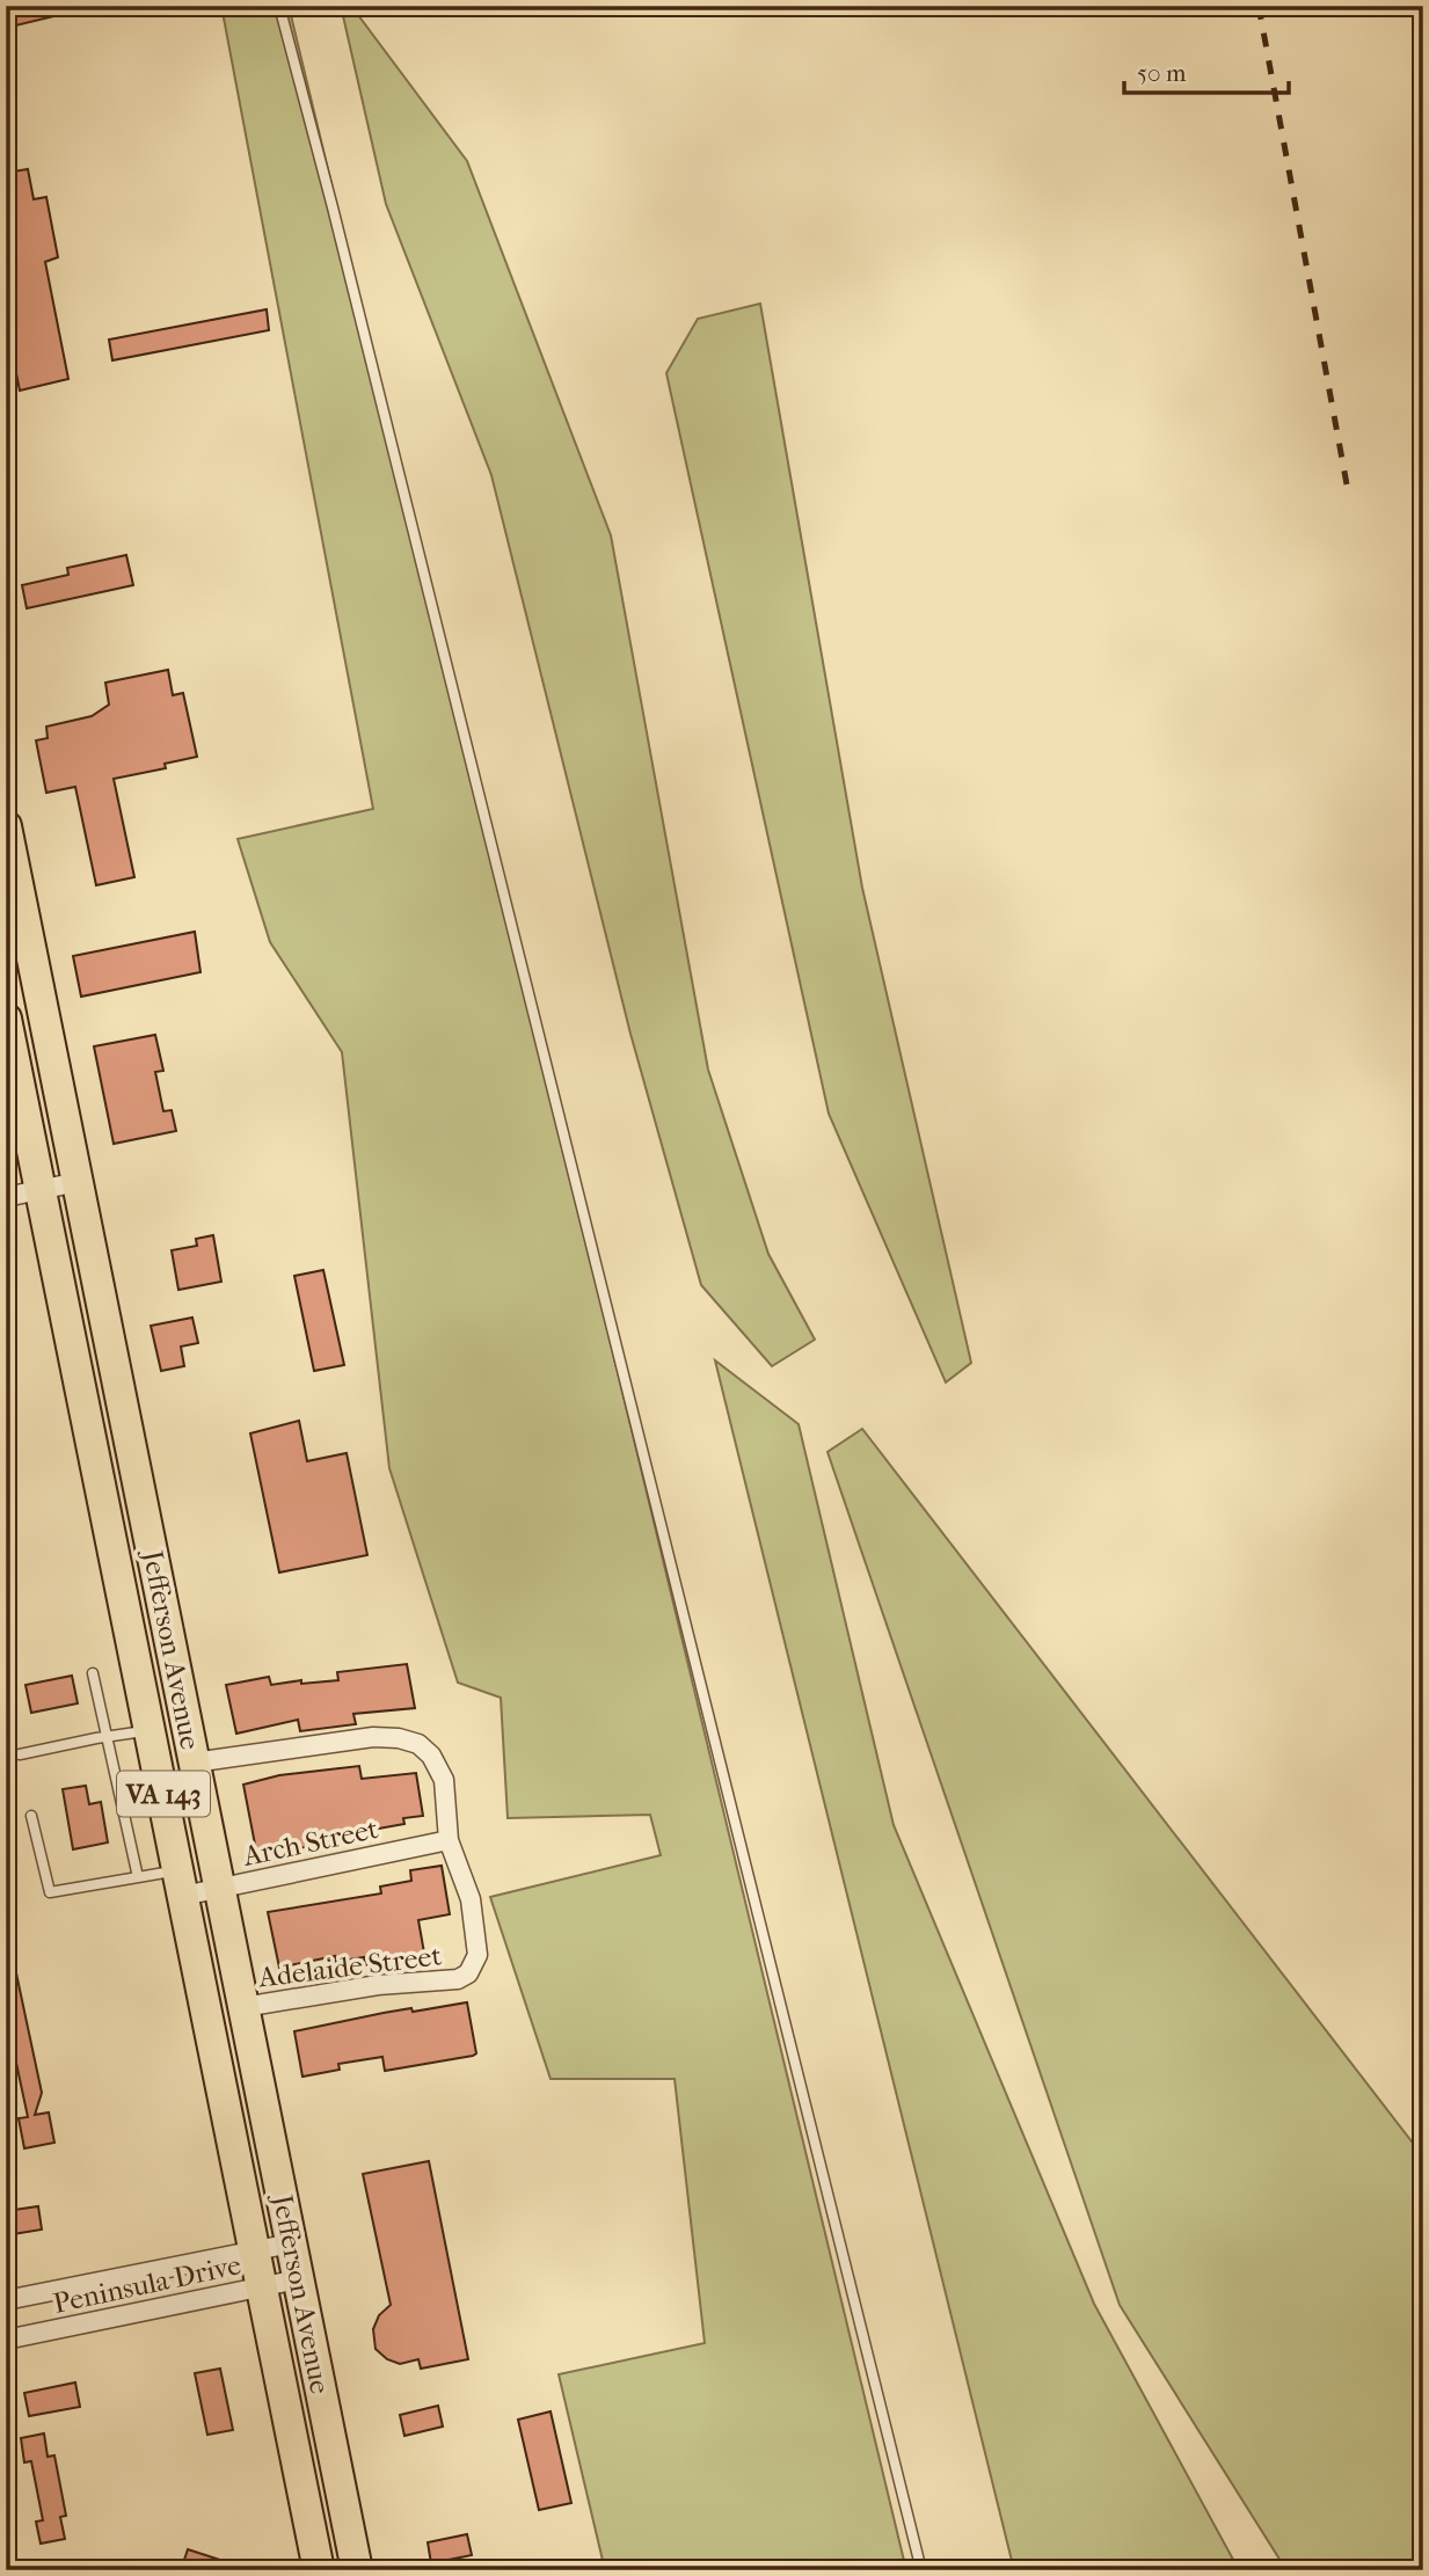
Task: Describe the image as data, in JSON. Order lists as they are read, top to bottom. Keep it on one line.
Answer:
{"streets":{"main road":["Jefferson Avenue","VA 143"],"street":["Arch Street","Adelaide Street","Peninsula Drive"]},"crossings":[["Jefferson Avenue","Arch Street"],["Jefferson Avenue","Adelaide Street"],["Jefferson Avenue","Peninsula Drive"],["Arch Street","Adelaide Street"]],"scale_bar":"50 m"}
